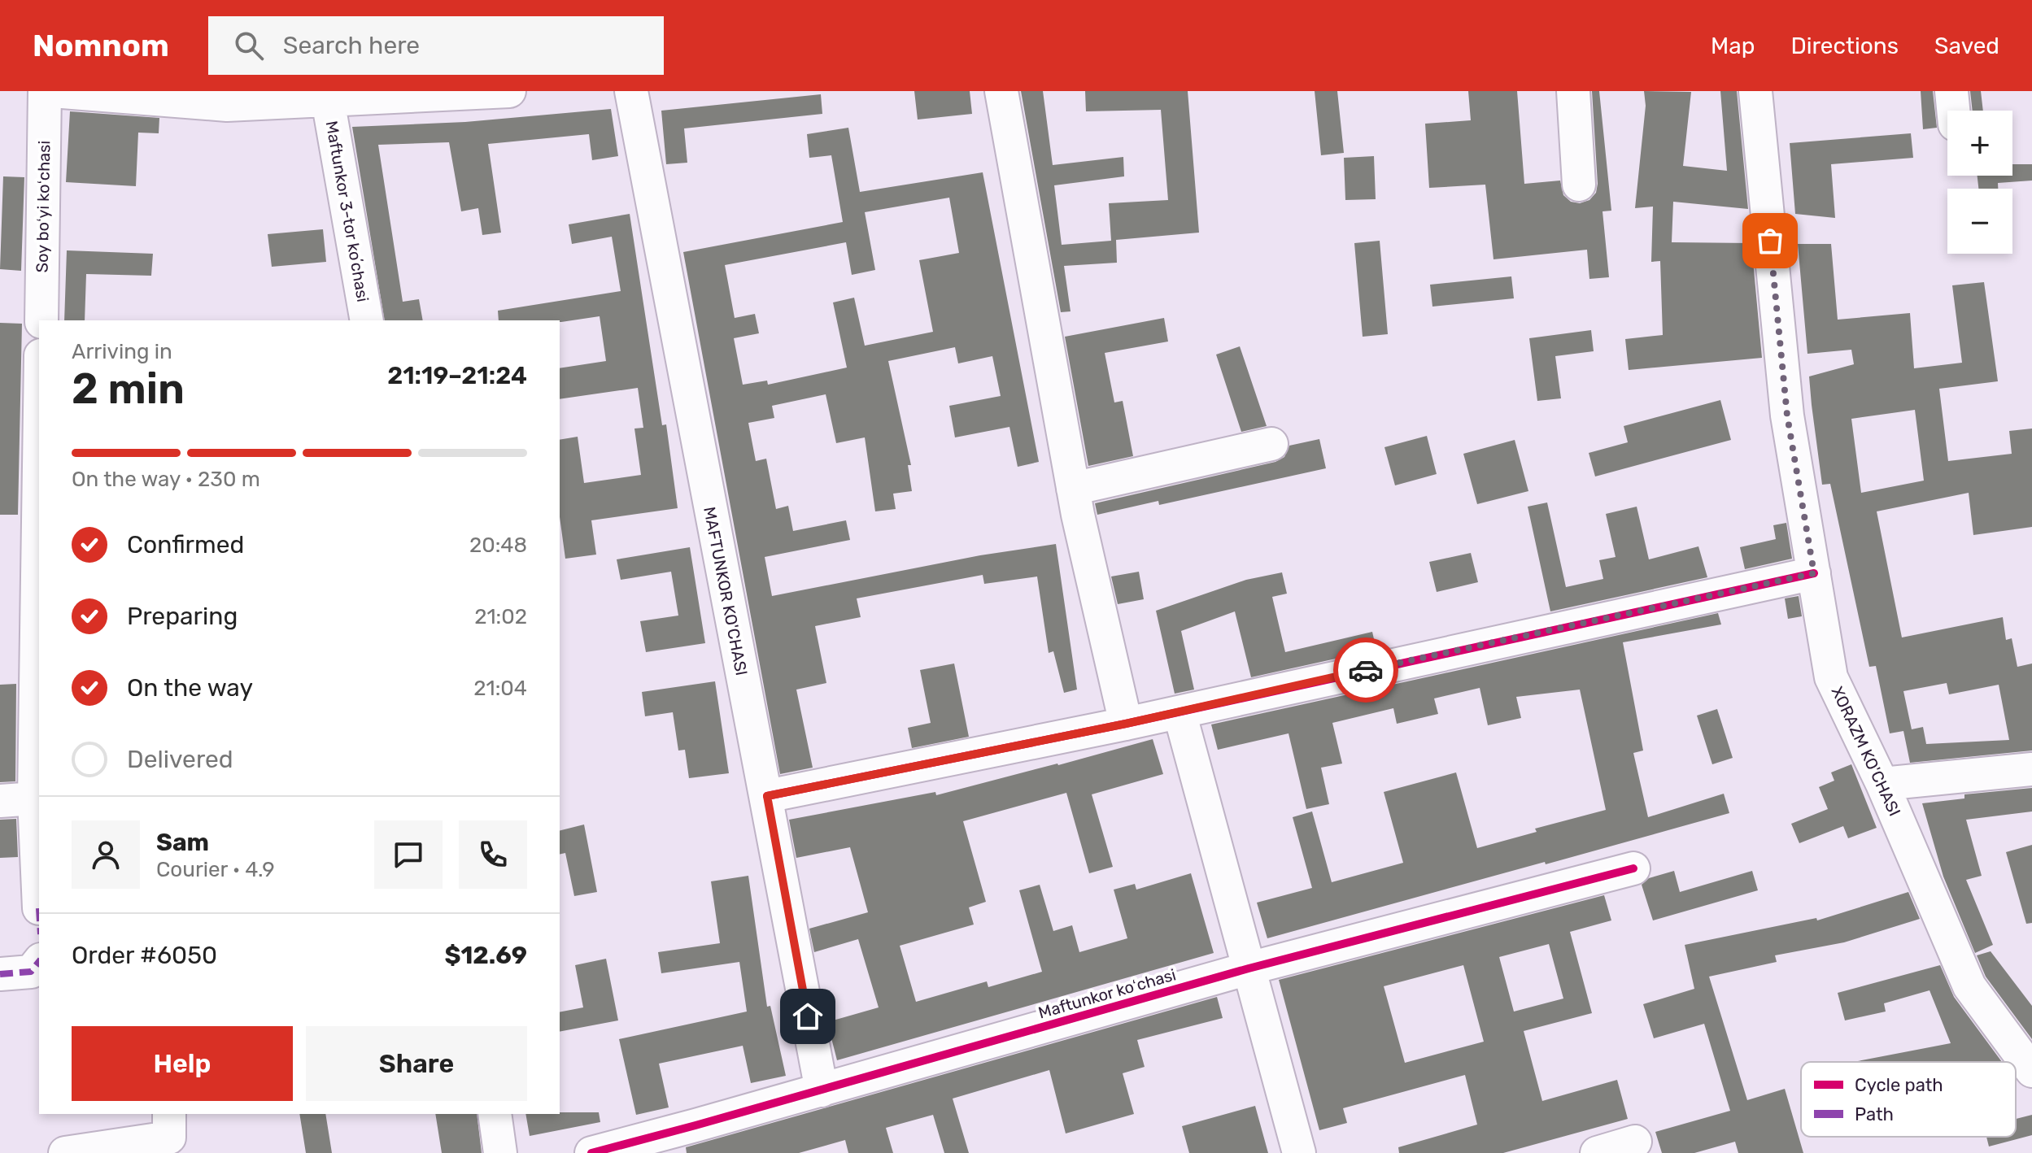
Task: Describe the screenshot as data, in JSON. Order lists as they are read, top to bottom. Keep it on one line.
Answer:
{"streets":{"street":["Soy boʻyi koʻchasi","Maftunkor 3-tor koʼchasi","MAFTUNKOR KO'CHASI","XORAZM KO'CHASI","Maftunkor koʻchasi"]},"crossings":[["MAFTUNKOR KO'CHASI","Maftunkor koʻchasi"]],"legend":["Cycle path","Path"],"page":{"header":"Nomnom","search":"Search here","nav":["Map","Directions","Saved"],"map_buttons":["+","−"],"heading":["2 min","Arriving in","21:19–21:24"],"panel":["Sam","Courier · 4.9","Order #6050","$12.69"],"bar":"On the way · 230 m","list":[["Confirmed","20:48"],["Preparing","21:02"],["On the way","21:04"],"Delivered"],"buttons":["Help","Share"]}}
